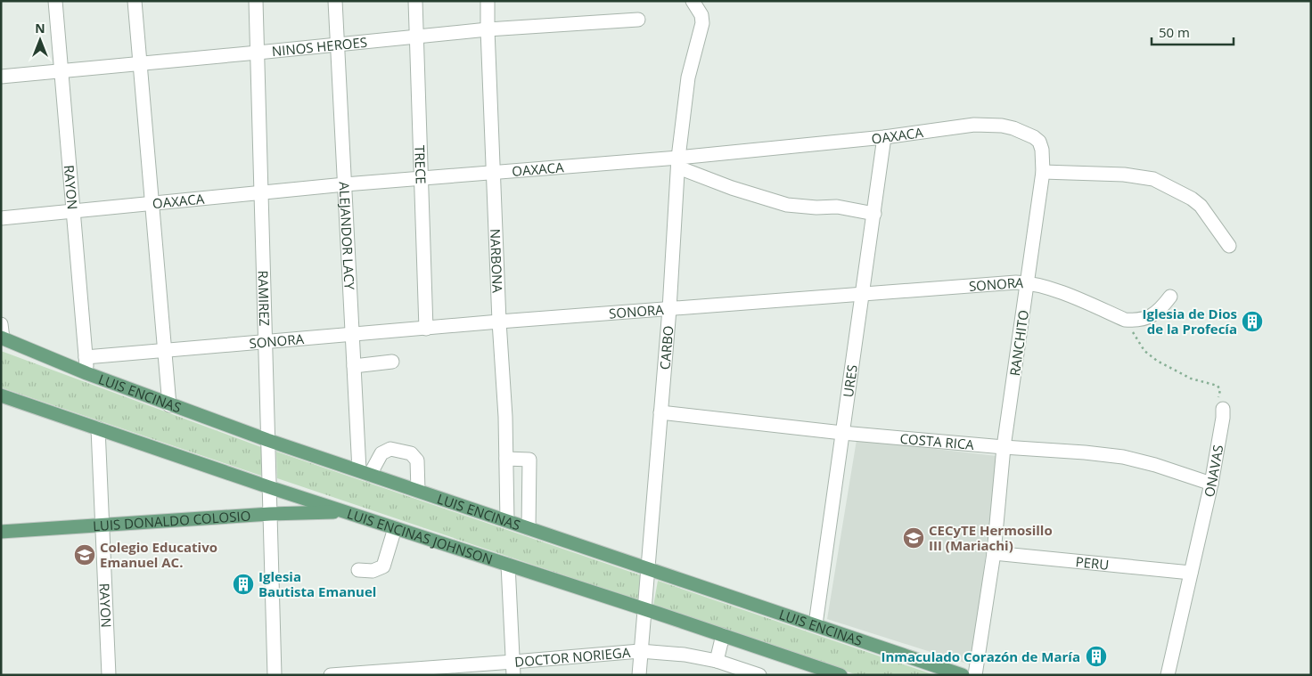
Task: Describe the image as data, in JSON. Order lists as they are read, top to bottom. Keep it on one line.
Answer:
{"streets":{"main road":["LUIS ENCINAS","LUIS DONALDO COLOSIO","LUIS ENCINAS JOHNSON"],"street":["NINOS HEROES","OAXACA","TRECE","RAYON","ALEJANDOR LACY","NARBONA","SONORA","RAMIREZ","RANCHITO","CARBO","URES","COSTA RICA","ONAVAS","PERU","DOCTOR NORIEGA"]},"crossings":[["NINOS HEROES","TRECE"],["NINOS HEROES","RAYON"],["NINOS HEROES","ALEJANDOR LACY"],["NINOS HEROES","NARBONA"],["NINOS HEROES","RAMIREZ"],["OAXACA","TRECE"],["OAXACA","RAYON"],["OAXACA","ALEJANDOR LACY"],["OAXACA","NARBONA"],["OAXACA","RAMIREZ"],["OAXACA","RANCHITO"],["OAXACA","CARBO"],["OAXACA","URES"],["TRECE","SONORA"],["RAYON","SONORA"],["RAYON","LUIS ENCINAS"],["RAYON","LUIS DONALDO COLOSIO"],["RAYON","LUIS ENCINAS JOHNSON"],["ALEJANDOR LACY","SONORA"],["ALEJANDOR LACY","LUIS ENCINAS"],["NARBONA","SONORA"],["NARBONA","LUIS ENCINAS"],["SONORA","RAMIREZ"],["SONORA","RANCHITO"],["SONORA","CARBO"],["SONORA","URES"],["RAMIREZ","LUIS ENCINAS"],["RAMIREZ","LUIS DONALDO COLOSIO"],["RAMIREZ","LUIS ENCINAS JOHNSON"],["RANCHITO","COSTA RICA"],["RANCHITO","PERU"],["CARBO","LUIS ENCINAS"],["CARBO","COSTA RICA"],["CARBO","LUIS ENCINAS JOHNSON"],["CARBO","DOCTOR NORIEGA"],["URES","LUIS ENCINAS"],["URES","COSTA RICA"],["COSTA RICA","ONAVAS"],["ONAVAS","PERU"],["LUIS DONALDO COLOSIO","LUIS ENCINAS JOHNSON"]],"places":{"building":["Iglesia de Dios de la Profecía","Iglesia Bautista Emanuel","Inmaculado Corazón de María"],"school or university":["CECyTE Hermosillo III (Mariachi)","Colegio Educativo Emanuel AC."]},"scale_bar":"50 m","north":"top"}
